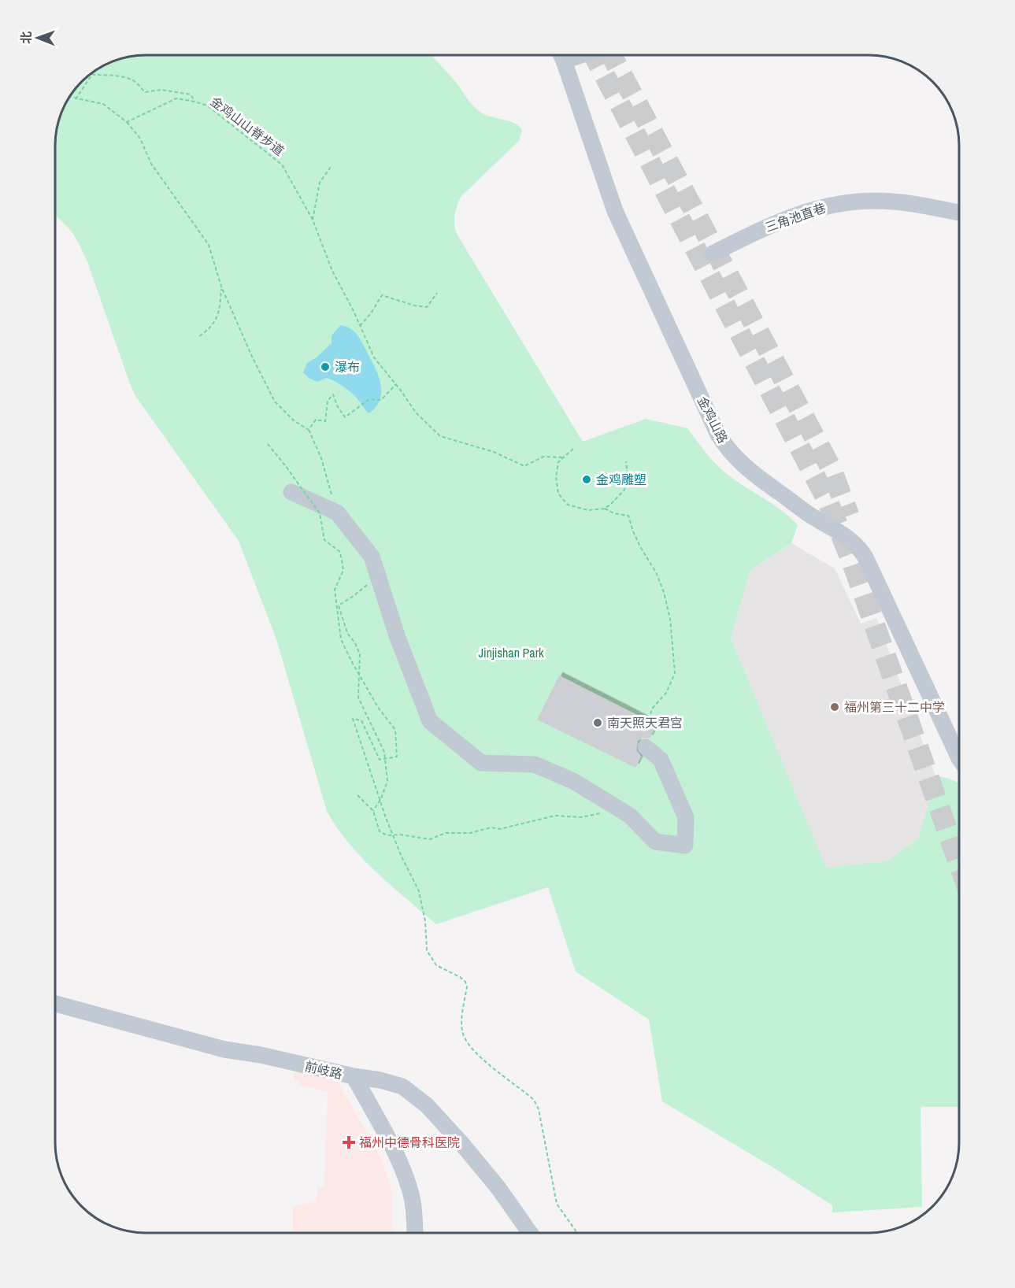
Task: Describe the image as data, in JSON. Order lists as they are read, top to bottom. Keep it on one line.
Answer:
{"streets":{"street":["三角池直巷","金鸡山路","前岐路"],"path":["金鸡山山脊步道"]},"parks":["Jinjishan Park"],"places":{"other":["瀑布","金鸡雕塑","福州第三十二中学","南天照天君宫"],"health":["福州中德骨科医院"]},"north":"left"}
